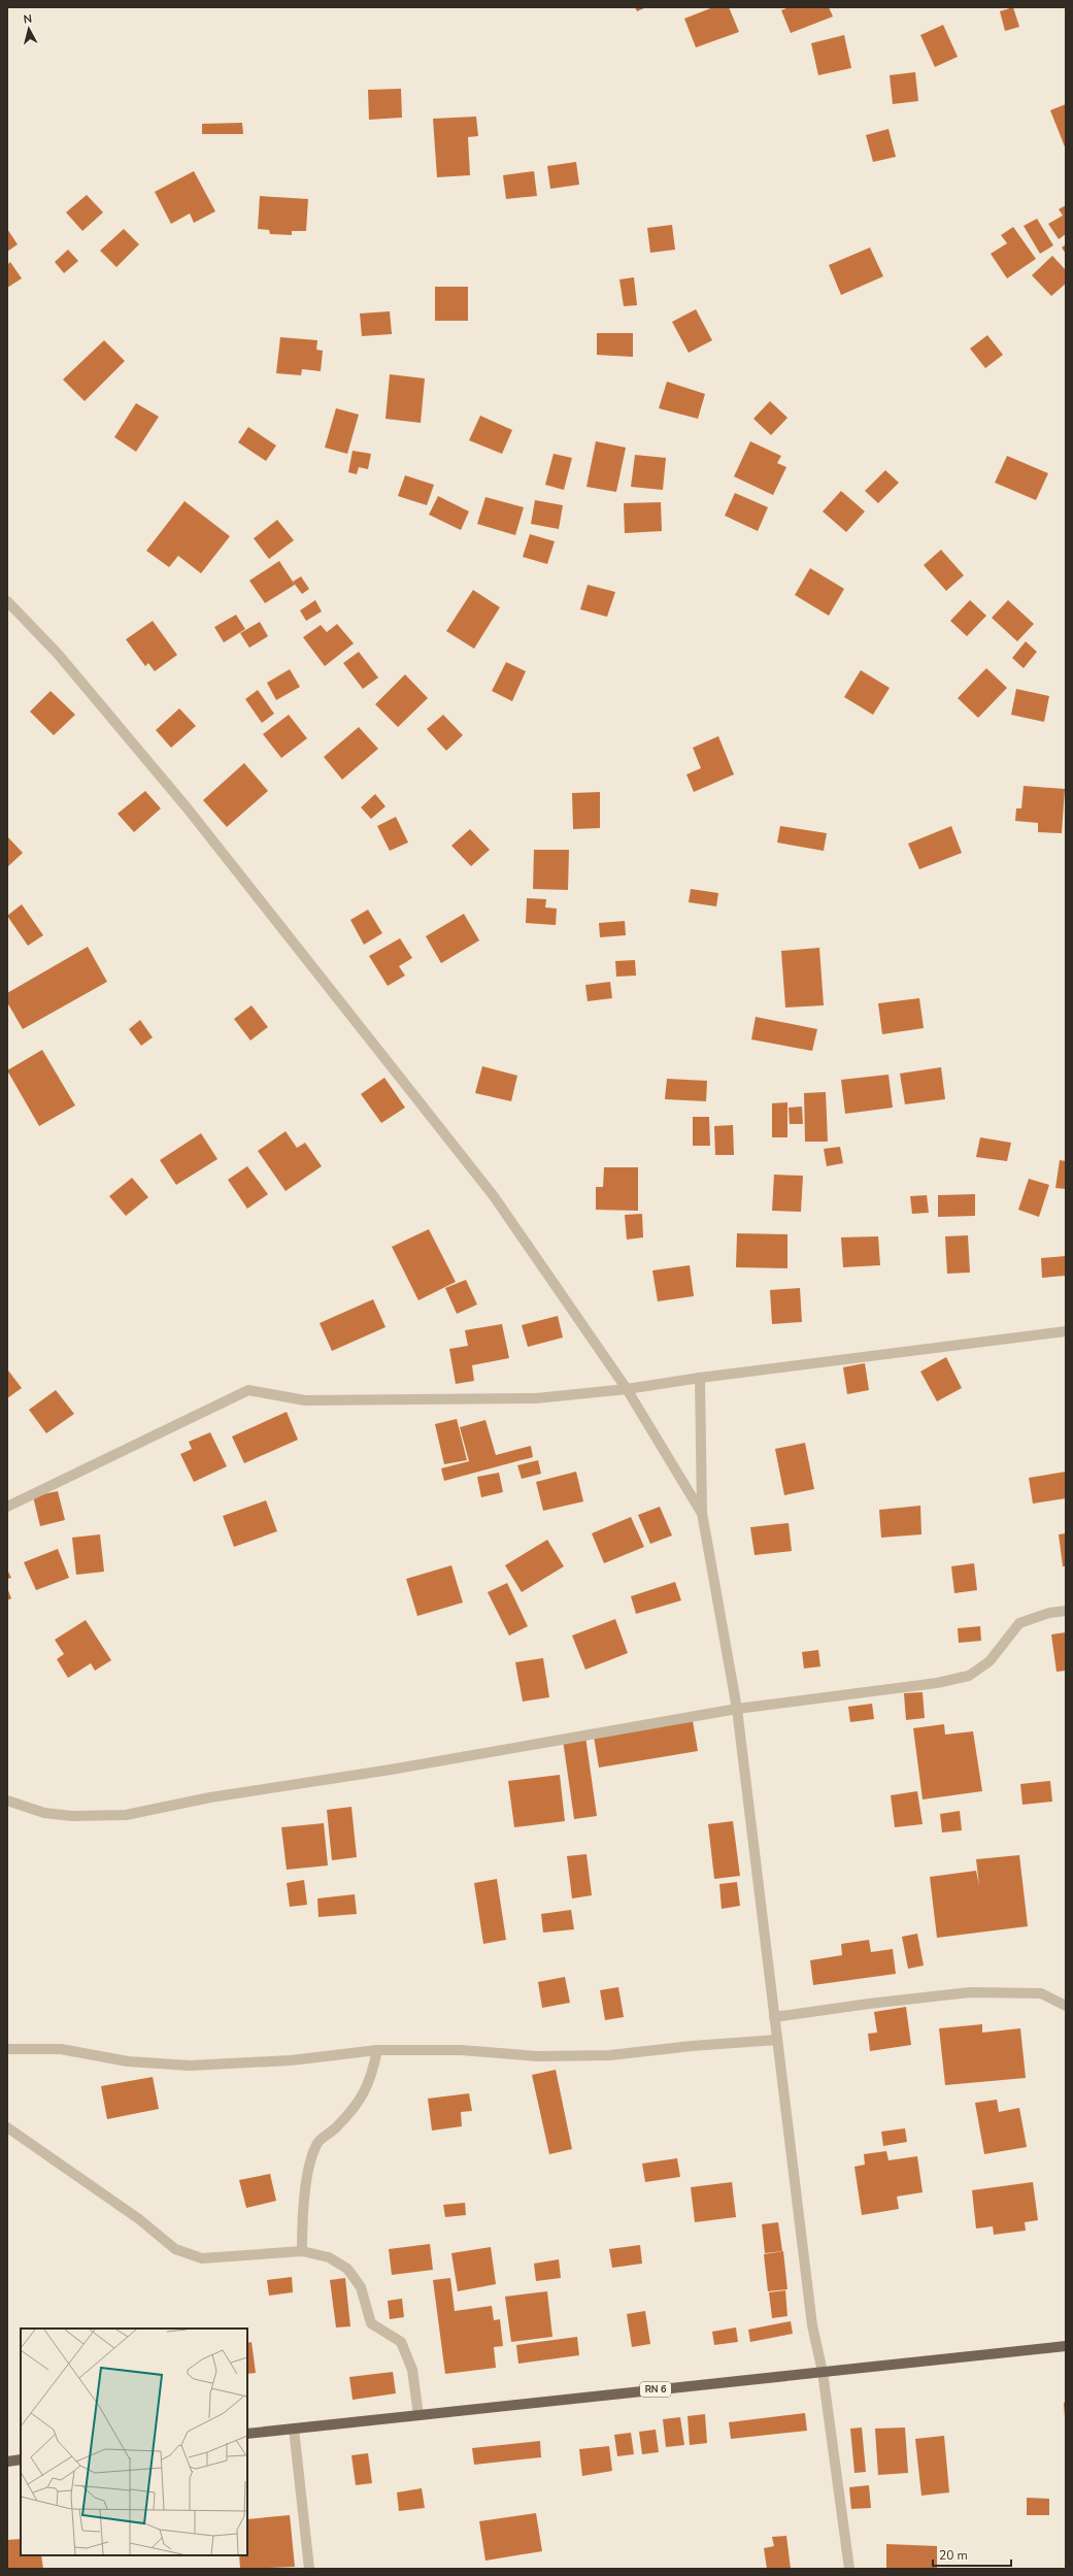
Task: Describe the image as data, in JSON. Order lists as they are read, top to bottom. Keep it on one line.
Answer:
{"streets":{"main road":["RN 6"]},"scale_bar":"20 m","north":"top"}
